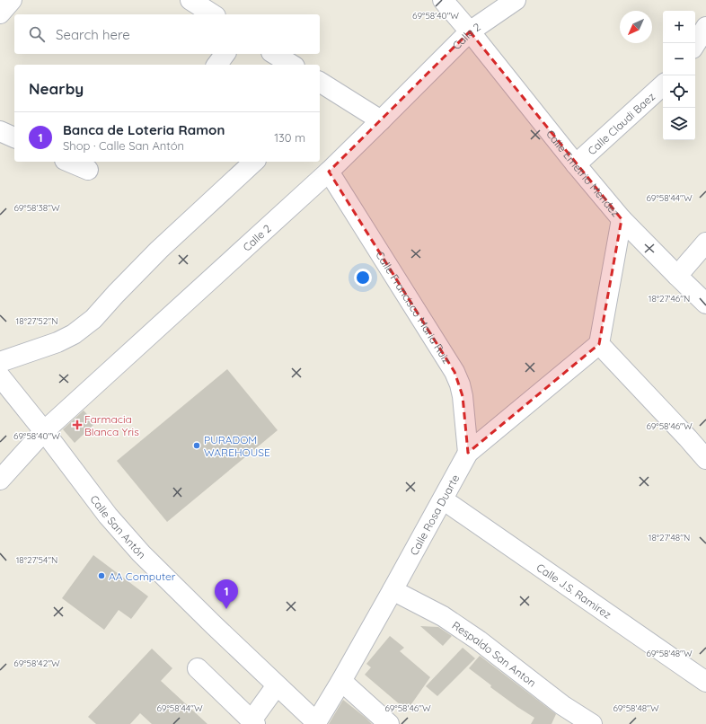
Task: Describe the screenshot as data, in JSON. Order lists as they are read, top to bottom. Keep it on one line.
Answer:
{"streets":{"street":["Calle 2","Calle Claudi Baez","Calle Emetrio Mendez","Calle Francisco Maria Ruiz","Calle Rosa Duarte","Calle San Antón","Calle J.S. Ramirez","Respaldo San Anton"]},"crossings":[["Calle 2","Calle Emetrio Mendez"],["Calle 2","Calle Francisco Maria Ruiz"],["Calle 2","Calle San Antón"],["Calle Claudi Baez","Calle Emetrio Mendez"],["Calle Francisco Maria Ruiz","Calle Rosa Duarte"],["Calle Rosa Duarte","Calle San Antón"],["Calle Rosa Duarte","Calle J.S. Ramirez"],["Calle Rosa Duarte","Respaldo San Anton"]],"places":{"health":["Farmacia Blanca Yris"],"other":["PURADOM WAREHOUSE","AA Computer"]},"north":"bottom left","page":{"map_buttons":["+","−"],"search":"Search here","heading":"Nearby","list":[{"mark":"1","name":"Banca de Loteria Ramon","note":"Shop · Calle San Antón","value":"130 m"}],"pins":"1"},"coordinates":["69°58'40\"W","69°58'44\"W","69°58'38\"W","18°27'46\"N","18°27'52\"N","69°58'46\"W","18°27'48\"N","18°27'54\"N","69°58'48\"W","69°58'42\"W"]}
